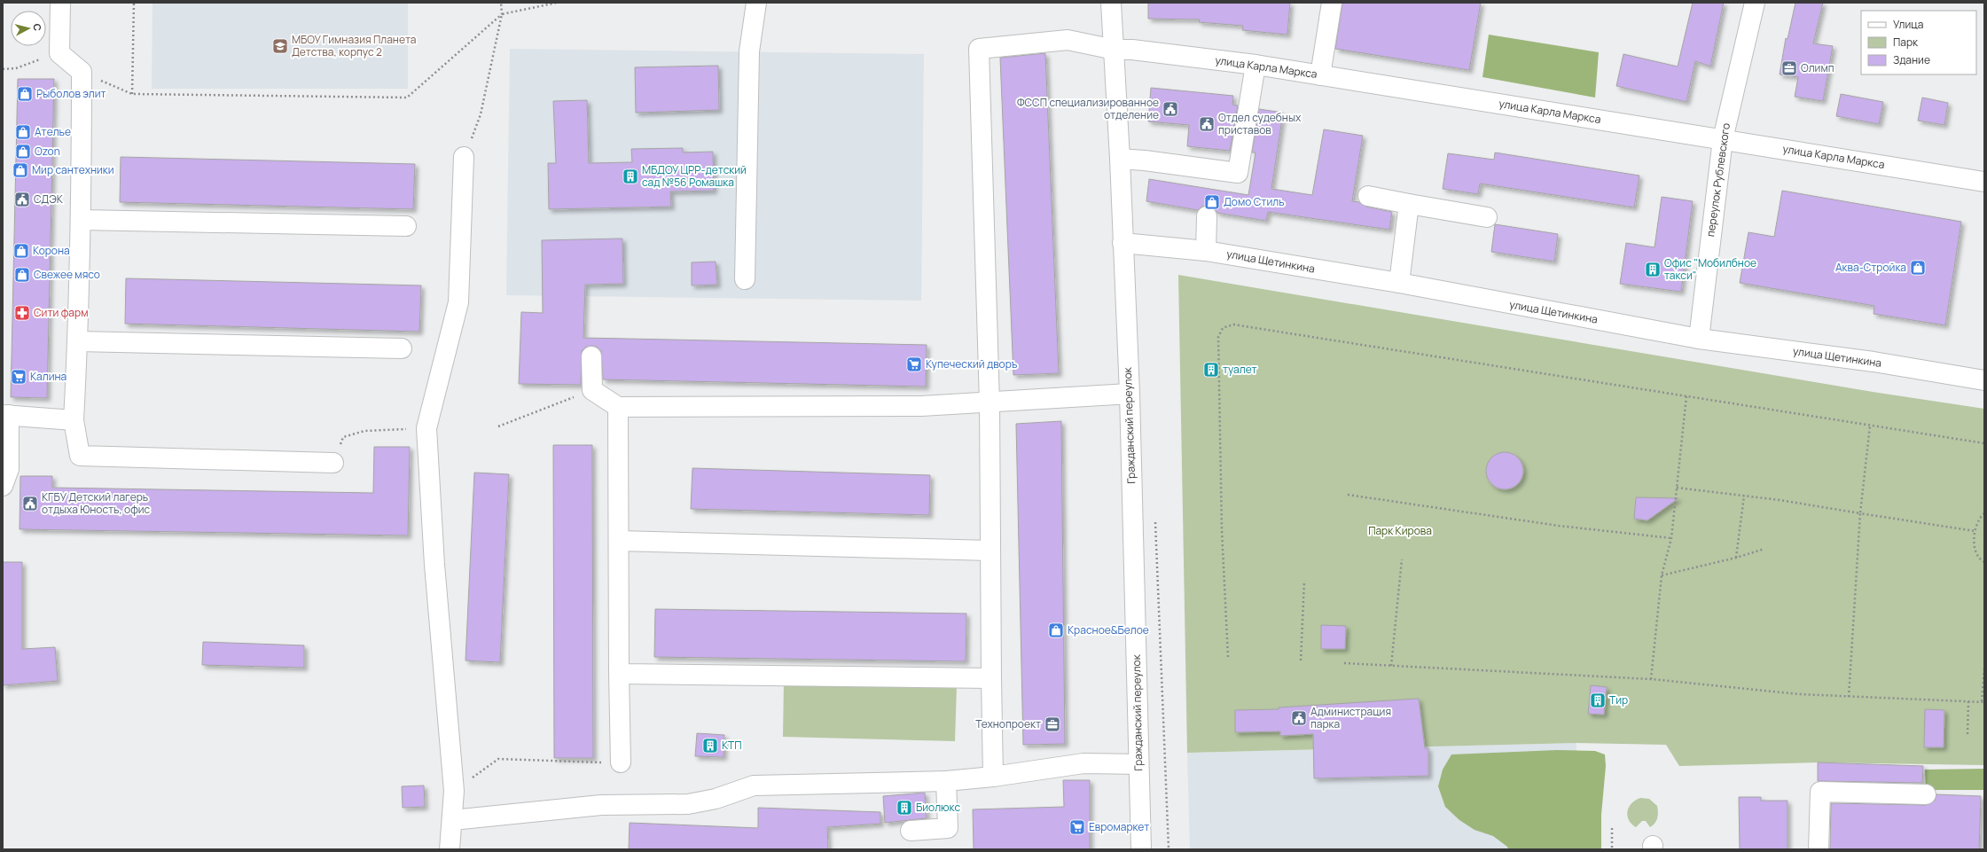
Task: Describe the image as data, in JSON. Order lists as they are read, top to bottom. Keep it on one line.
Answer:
{"streets":{"street":["улица Карла Маркса","переулок Рублевского","улица Щетинкина","Гражданский переулок"]},"crossings":[["улица Карла Маркса","переулок Рублевского"],["улица Карла Маркса","Гражданский переулок"],["переулок Рублевского","улица Щетинкина"],["улица Щетинкина","Гражданский переулок"]],"parks":["Парк Кирова"],"places":{"school or university":["МБОУ Гимназия Планета Детства, корпус 2"],"office":["Олимп","Технопроект"],"shop":["Рыболов элит","Ателье","Ozon","Мир сантехники","Домо Стиль","Корона","Аква-Стройка","Свежее мясо","Красное&Белое"],"public building":["ФССП специализированное отделение","Отдел судебных приставов","СДЭК","КГБУ Детский лагерь отдыха Юность, офис","Администрация парка"],"building":["МБДОУ ЦРР-детский сад №56 Ромашка","Офис \"Мобилбное такси\"","туалет","Тир","КТП","Биолюкс"],"pharmacy":["Сити фарм"],"supermarket":["Купеческий дворъ","Калина","Евромаркет"]},"legend":["Улица","Парк","Здание"],"north":"right"}
